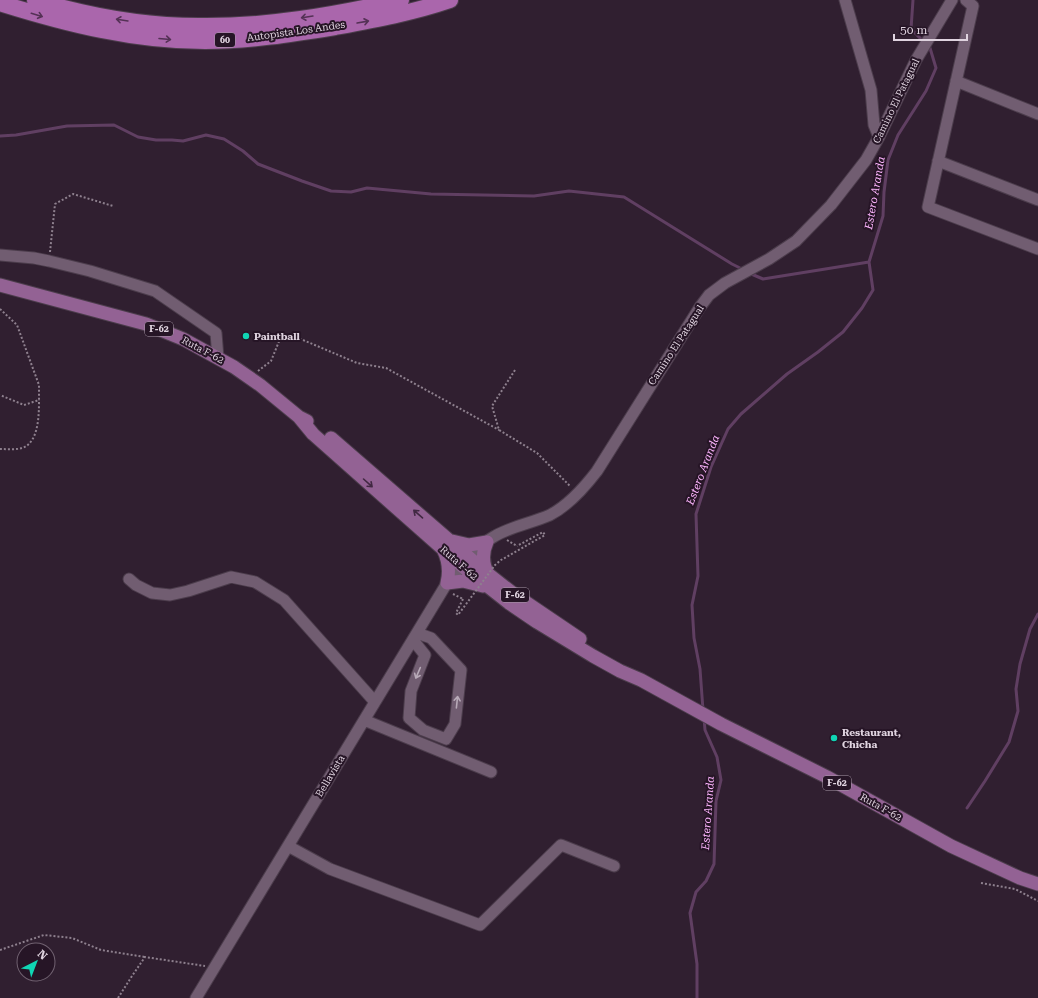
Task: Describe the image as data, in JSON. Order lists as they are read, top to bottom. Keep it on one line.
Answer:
{"streets":{"highway":["Autopista Los Andes","60"],"main road":["F-62","Ruta F-62"],"street":["Camino El Patagual","Bellavista"]},"crossings":[["Camino El Patagual","Ruta F-62"],["Camino El Patagual","Bellavista"],["Ruta F-62","Bellavista"]],"water":["Estero Aranda"],"places":["Paintball","Restaurant, Chicha"],"scale_bar":"50 m","north":"top right"}
